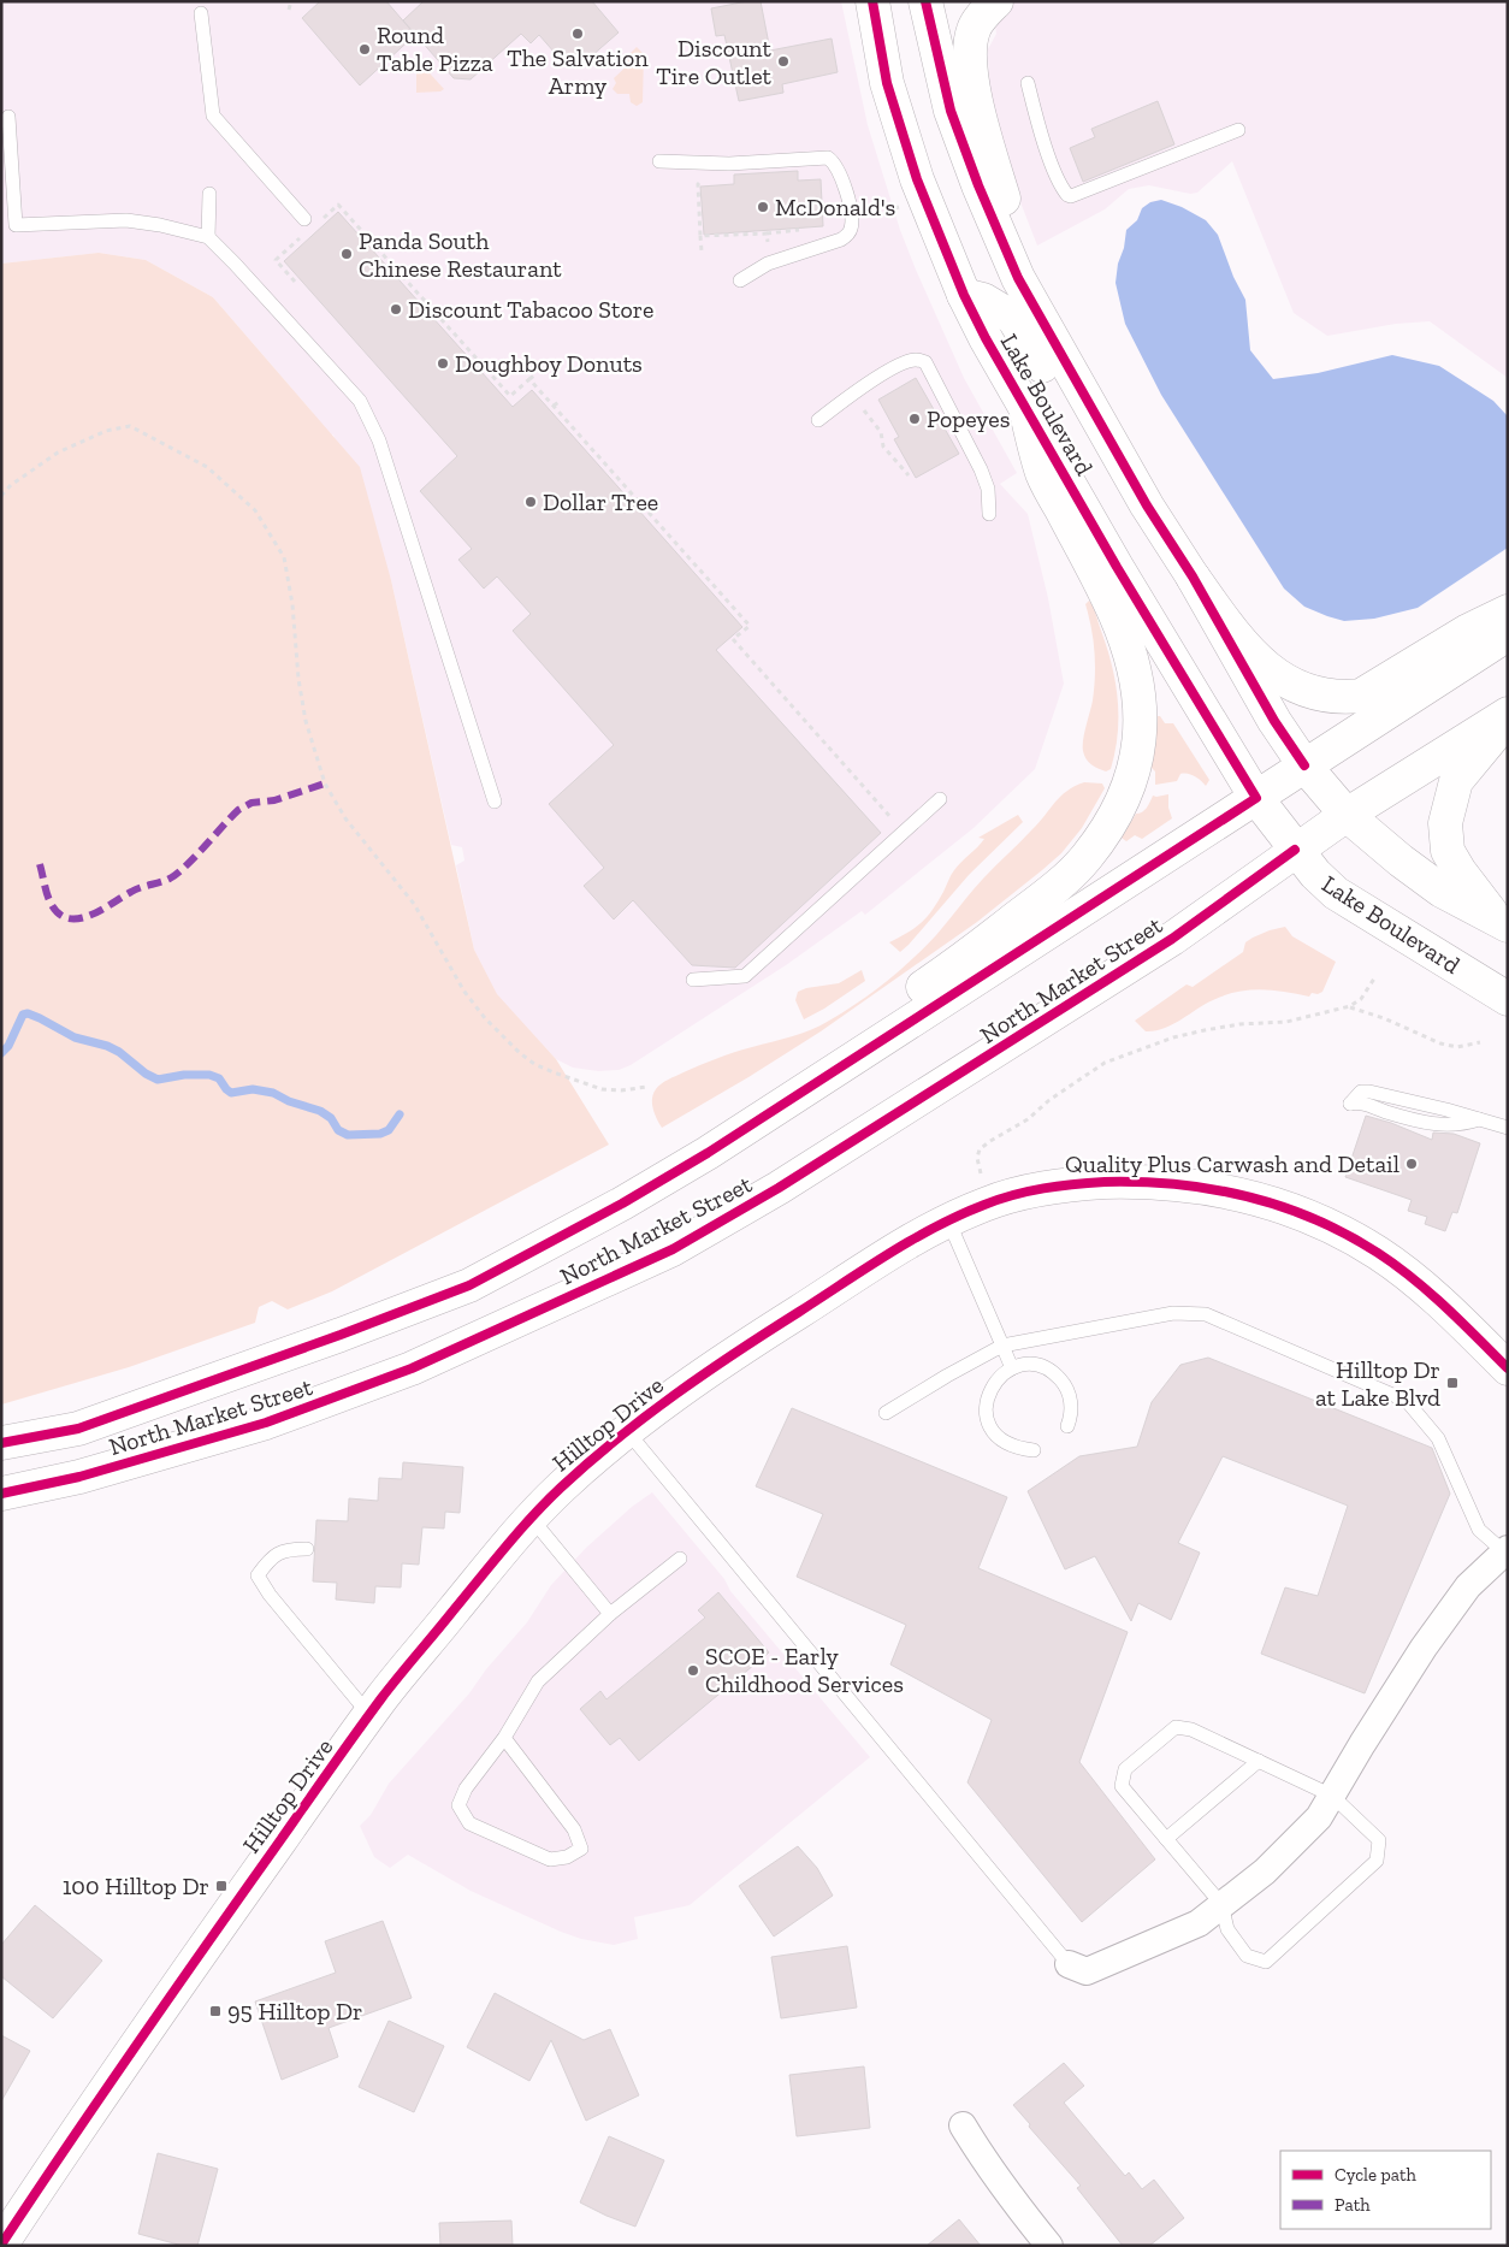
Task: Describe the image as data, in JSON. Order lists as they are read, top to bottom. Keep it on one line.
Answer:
{"streets":{"main road":["Lake Boulevard","North Market Street","Hilltop Drive"]},"crossings":[["Lake Boulevard","North Market Street"]],"places":{"other":["The Salvation Army","Round Table Pizza","Discount Tire Outlet","McDonald's","Panda South Chinese Restaurant","Discount Tabacoo Store","Doughboy Donuts","Popeyes","Dollar Tree","Quality Plus Carwash and Detail","SCOE - Early Childhood Services"],"transit":["Hilltop Dr at Lake Blvd","100 Hilltop Dr","95 Hilltop Dr"]},"legend":["Cycle path","Path"]}
